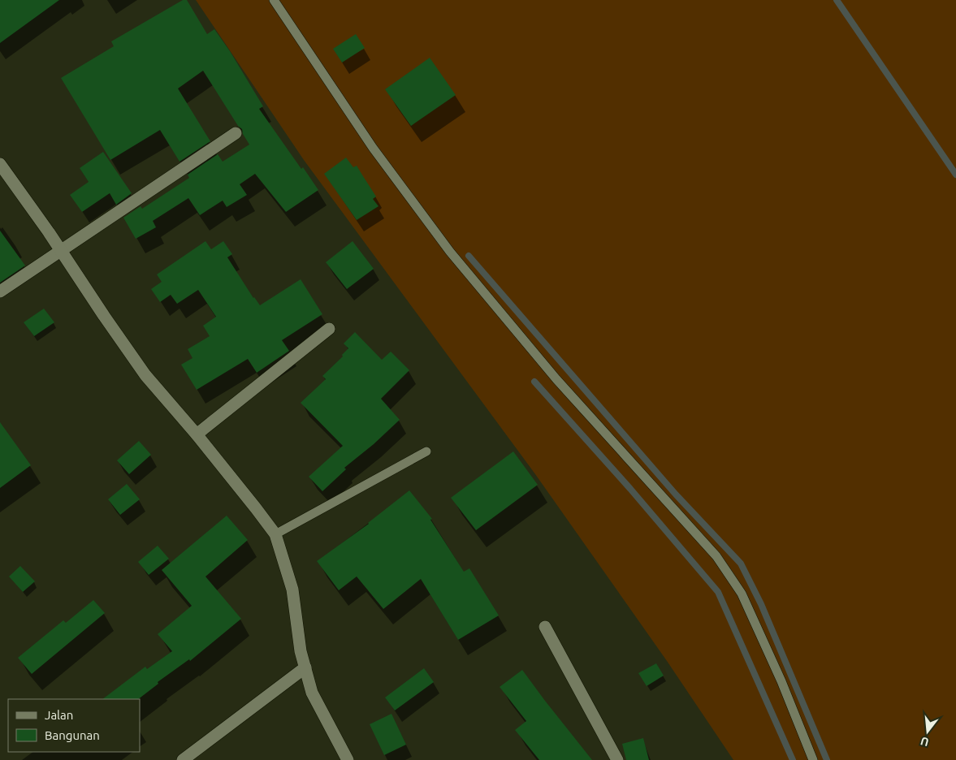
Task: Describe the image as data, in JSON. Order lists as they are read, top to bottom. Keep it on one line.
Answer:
{"legend":["Jalan","Bangunan"],"north":"bottom"}
